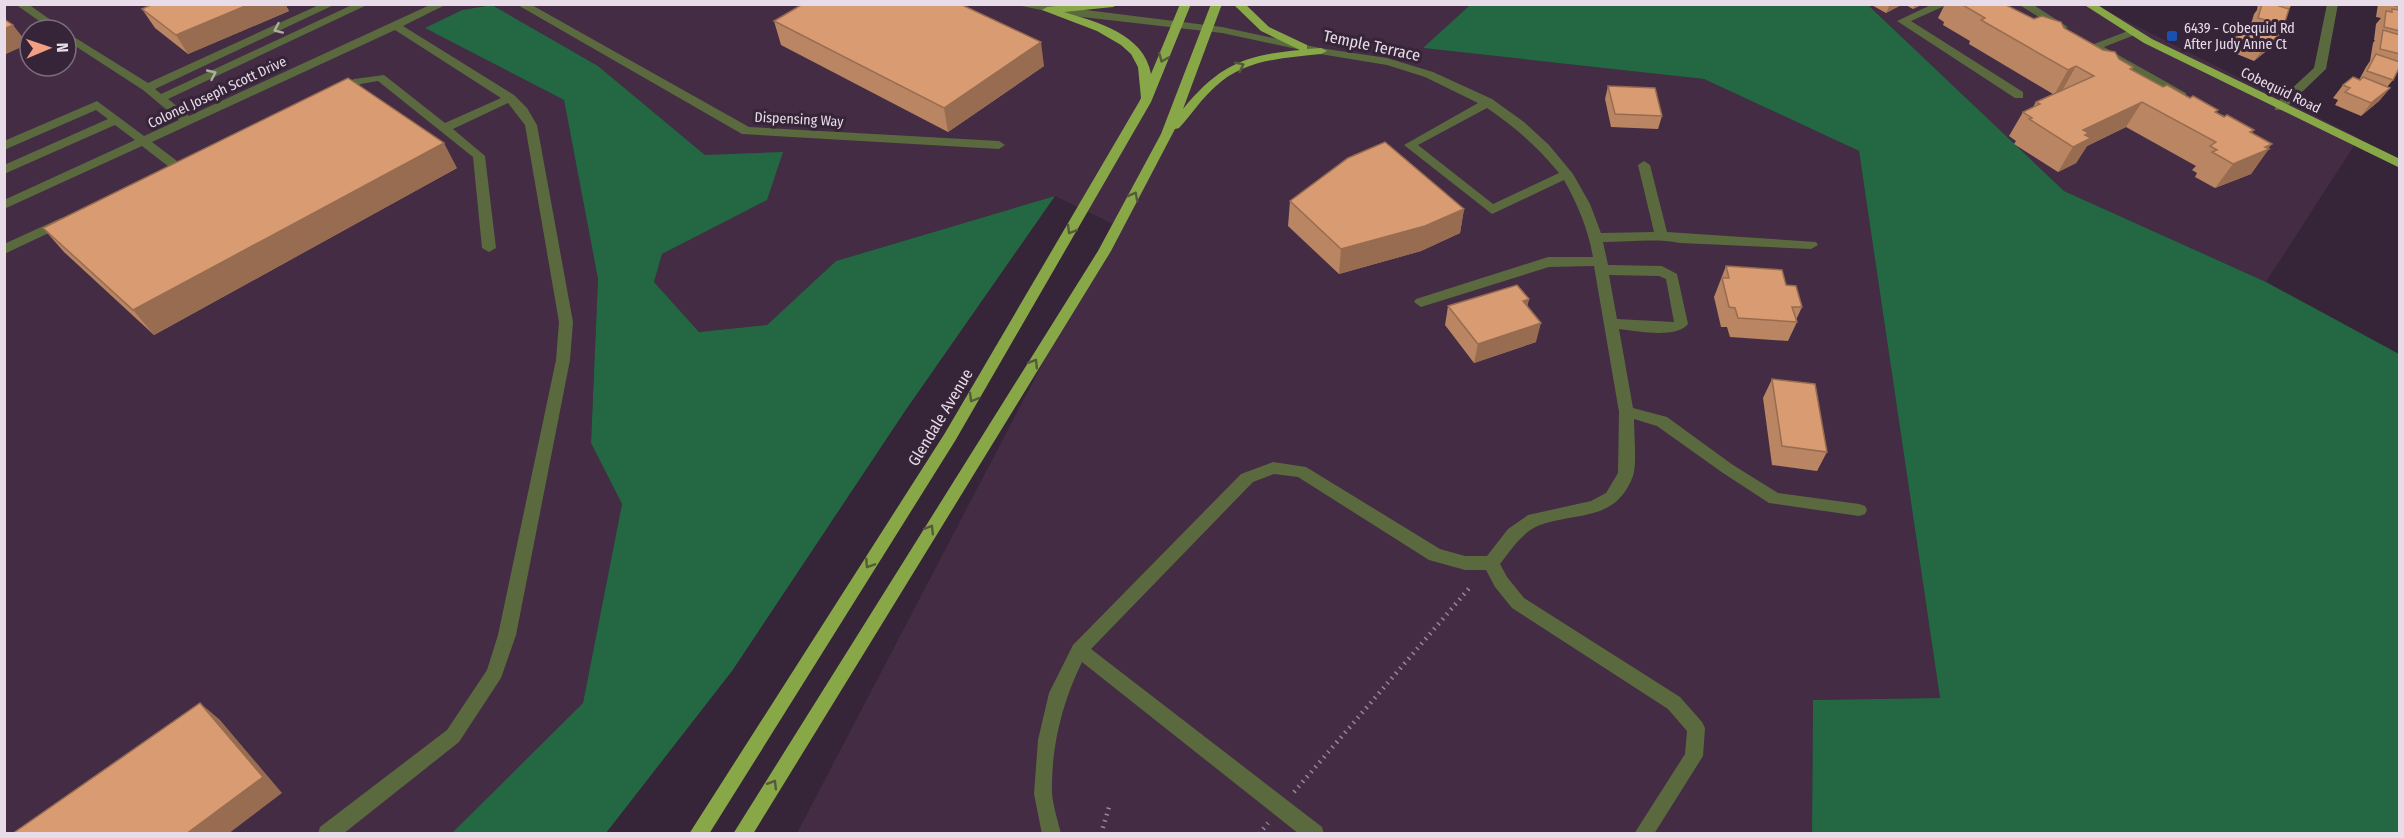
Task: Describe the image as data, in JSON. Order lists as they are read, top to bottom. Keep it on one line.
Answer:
{"streets":{"main road":["Cobequid Road","Glendale Avenue"],"street":["Temple Terrace","Colonel Joseph Scott Drive","Dispensing Way"]},"crossings":[["Temple Terrace","Glendale Avenue"]],"places":{"transit":["6439 - Cobequid Rd After Judy Anne Ct"]},"north":"right"}
